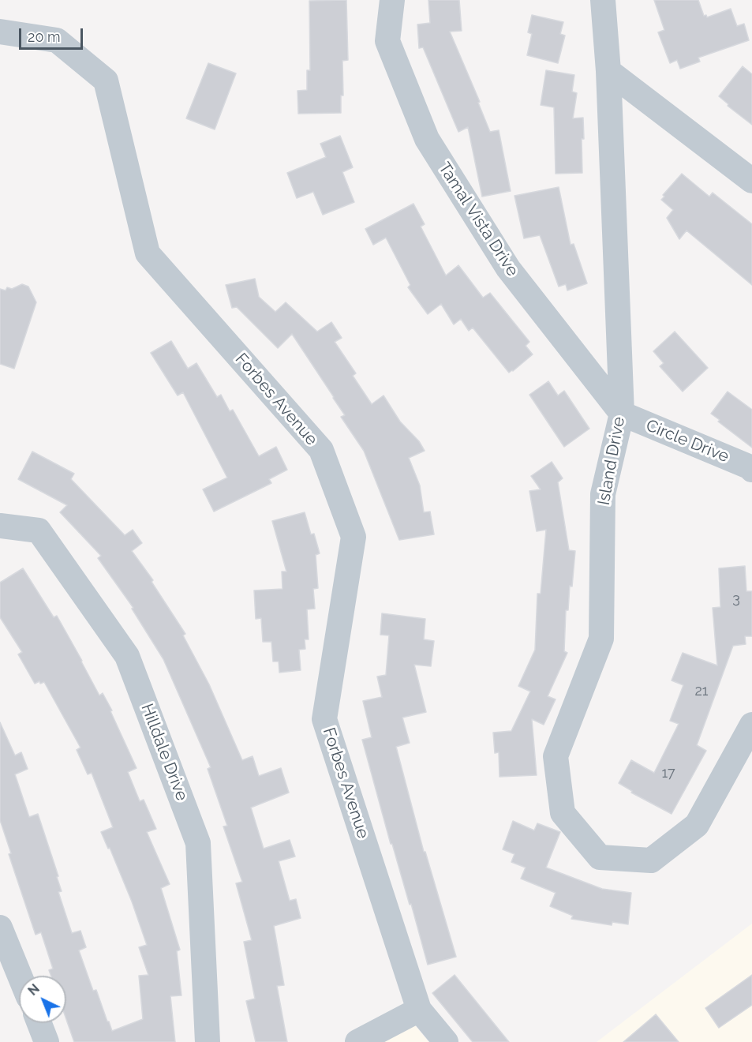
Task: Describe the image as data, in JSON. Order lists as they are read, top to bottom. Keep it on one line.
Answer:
{"streets":{"street":["Tamal Vista Drive","Forbes Avenue","Circle Drive","Island Drive","Hilldale Drive"]},"crossings":[["Tamal Vista Drive","Circle Drive"],["Tamal Vista Drive","Island Drive"],["Circle Drive","Island Drive"]],"house_numbers":["3","21","17"],"scale_bar":"20 m","north":"top left"}
